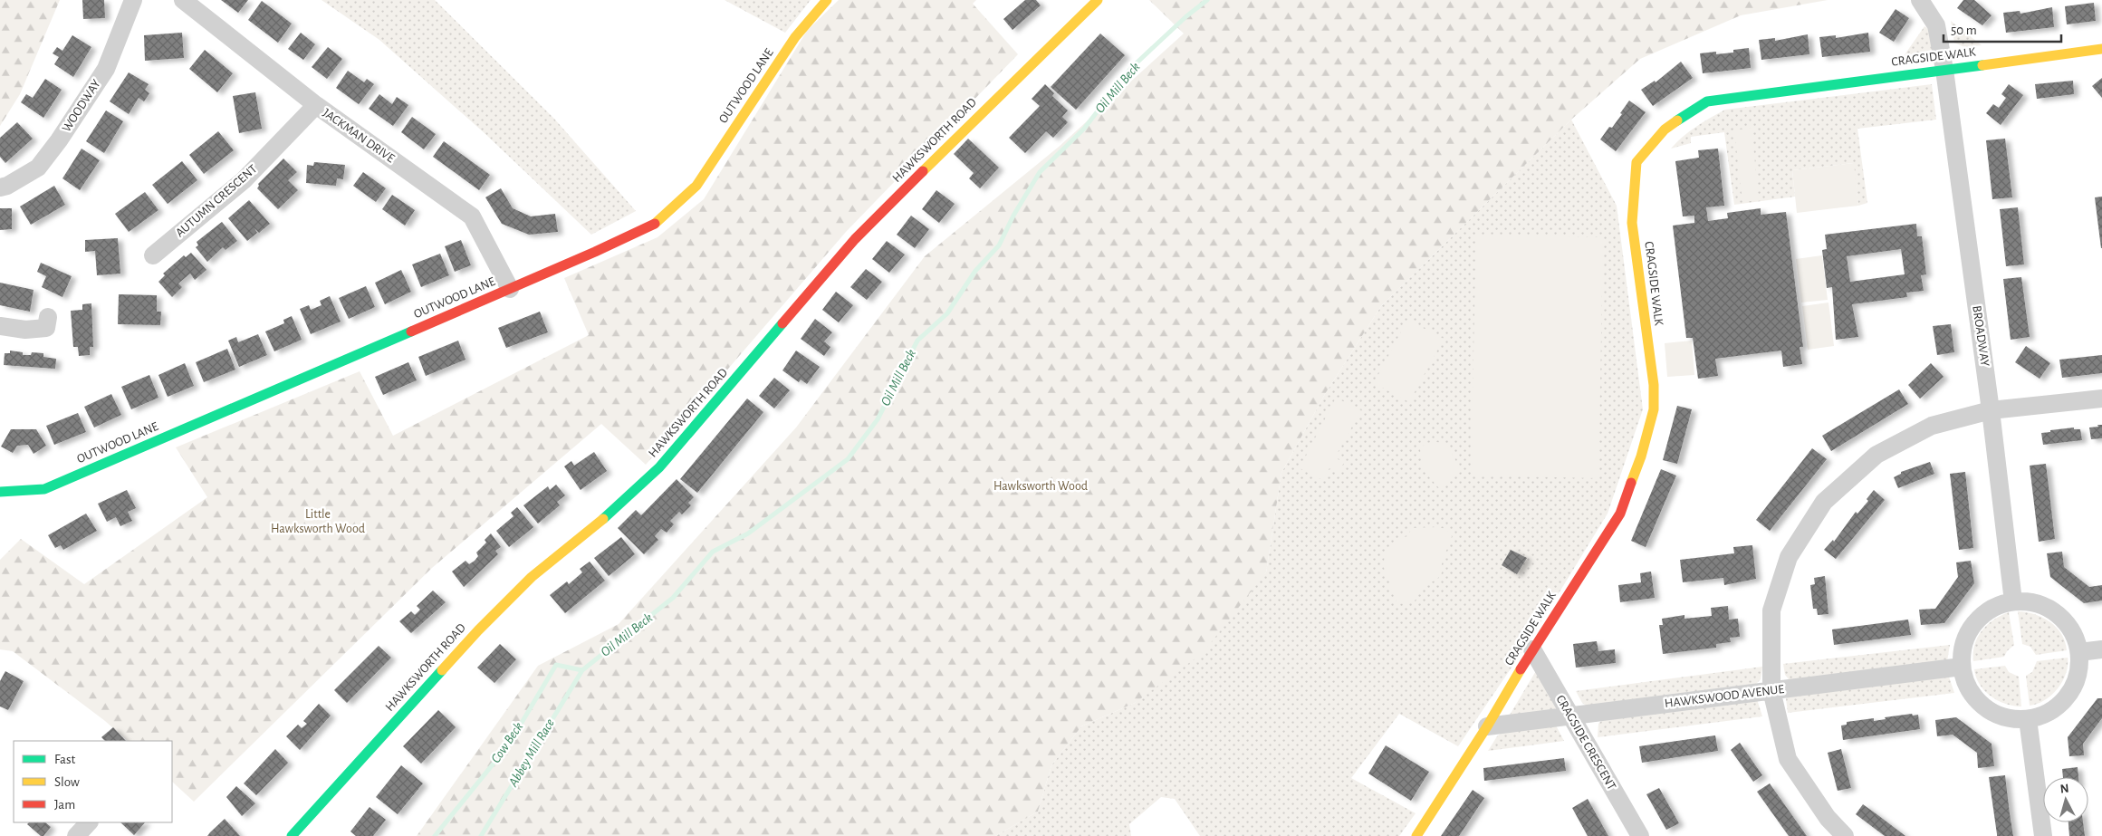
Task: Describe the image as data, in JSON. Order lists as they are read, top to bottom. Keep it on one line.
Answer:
{"streets":{"street":["CRAGSIDE WALK","OUTWOOD LANE","WOODWAY","JACKMAN DRIVE","HAWKSWORTH ROAD","AUTUMN CRESCENT","BROADWAY","HAWKSWOOD AVENUE","CRAGSIDE CRESCENT"]},"crossings":[["CRAGSIDE WALK","BROADWAY"],["CRAGSIDE WALK","HAWKSWOOD AVENUE"],["CRAGSIDE WALK","CRAGSIDE CRESCENT"],["OUTWOOD LANE","JACKMAN DRIVE"],["JACKMAN DRIVE","AUTUMN CRESCENT"],["BROADWAY","HAWKSWOOD AVENUE"],["HAWKSWOOD AVENUE","CRAGSIDE CRESCENT"]],"water":["Oil Mill Beck","Cow Beck","Abbey Mill Race"],"parks":["Hawksworth Wood","Little Hawksworth Wood"],"legend":["Fast","Slow","Jam"],"scale_bar":"50 m","north":"top"}
